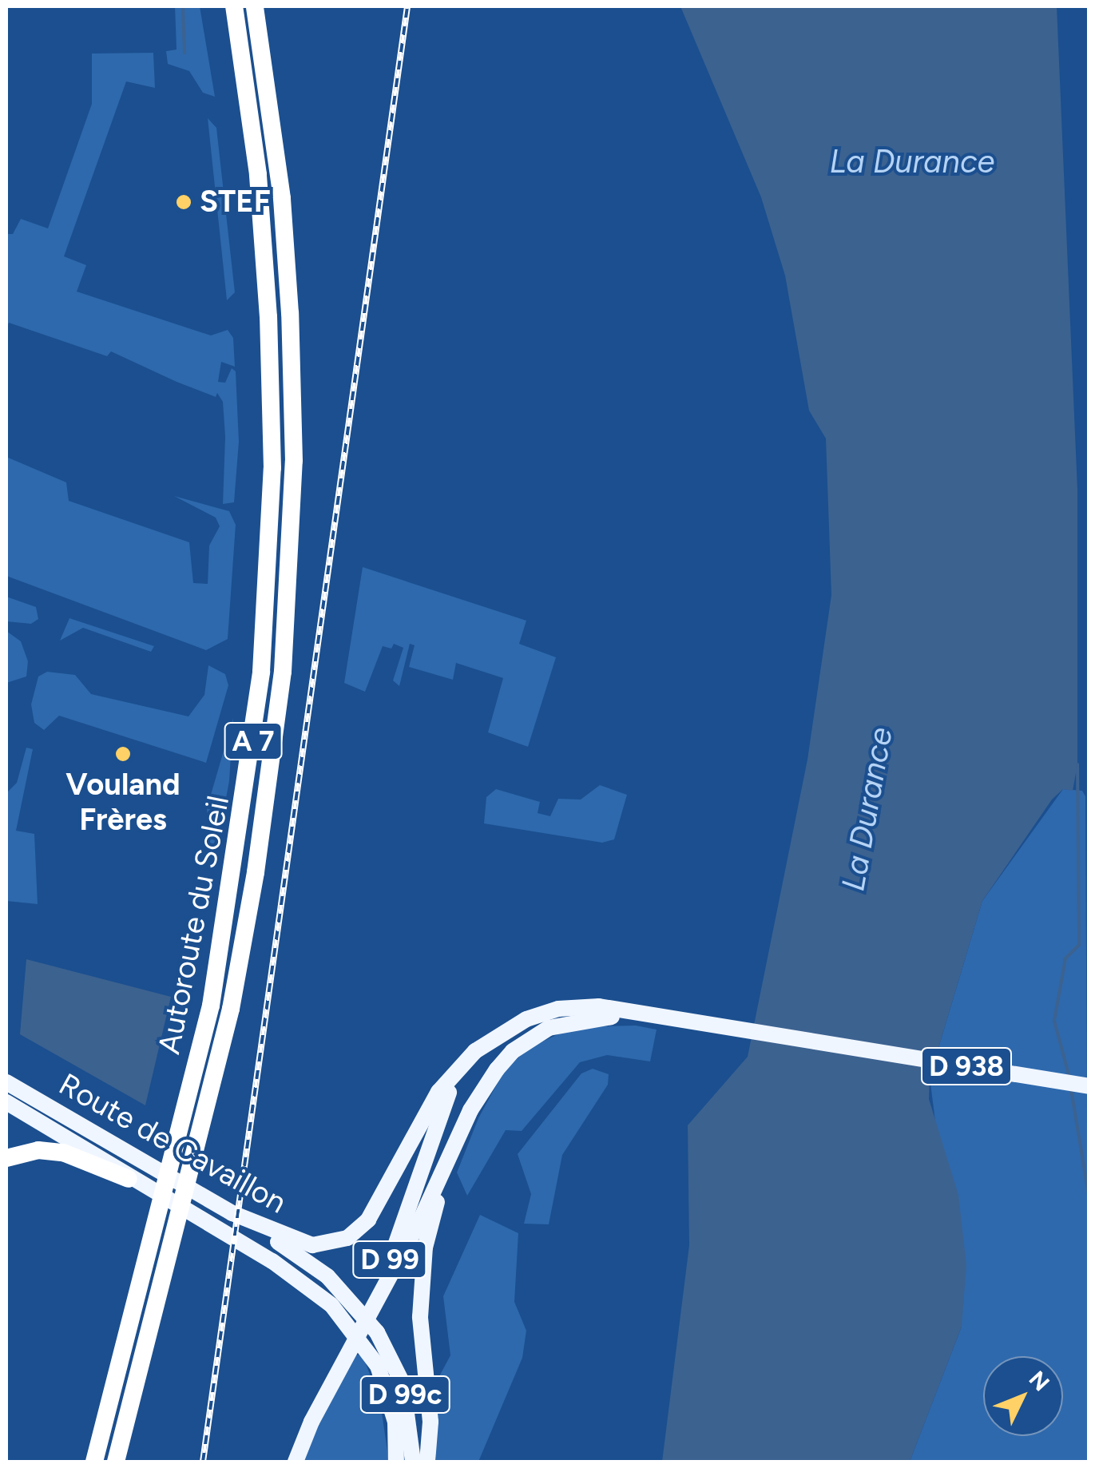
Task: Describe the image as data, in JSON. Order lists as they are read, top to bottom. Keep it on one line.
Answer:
{"streets":{"highway":["A 7","Autoroute du Soleil"],"main road":["D 938","Route de Cavaillon","D 99","D 99c"]},"crossings":[["D 938","D 99"],["Route de Cavaillon","D 99"],["Route de Cavaillon","D 99c"]],"water":["La Durance"],"places":["STEF","Vouland Frères"],"north":"top right"}
